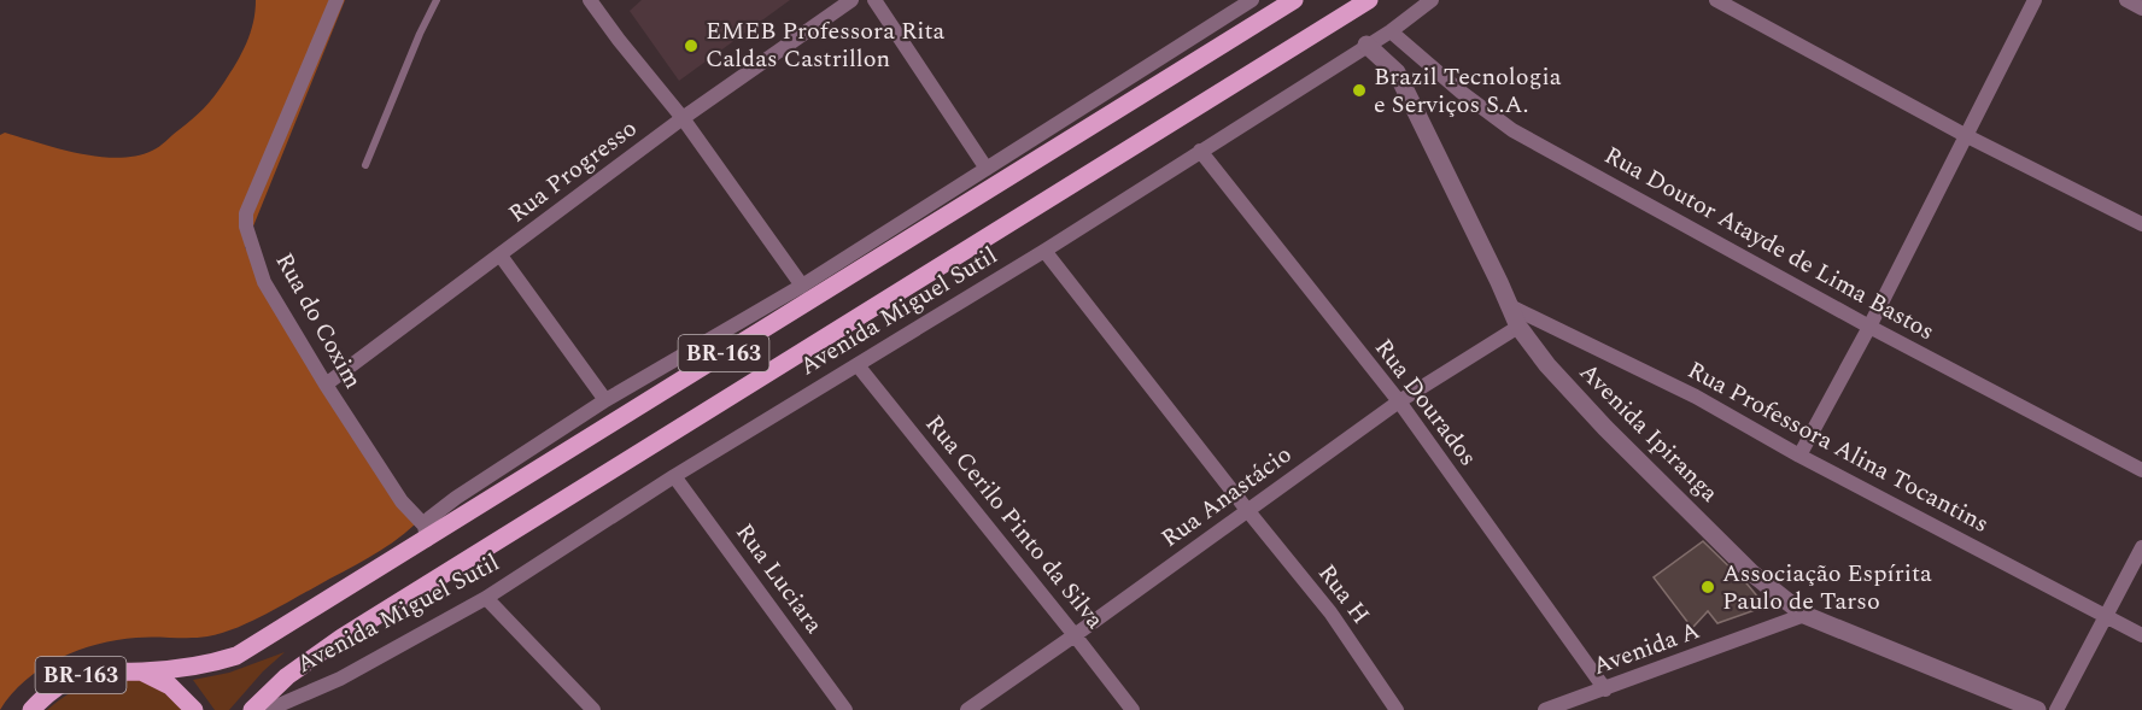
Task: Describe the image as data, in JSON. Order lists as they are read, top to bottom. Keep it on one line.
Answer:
{"streets":{"main road":["Avenida Miguel Sutil","BR-163"],"street":["Rua Progresso","Rua Doutor Atayde de Lima Bastos","Rua do Coxim","Rua Dourados","Avenida Ipiranga","Rua Professora Alina Tocantins","Rua Anastácio","Rua Cerilo Pinto da Silva","Rua Luciara","Rua H","Avenida A"]},"crossings":[["Rua Progresso","Rua do Coxim"],["Rua Doutor Atayde de Lima Bastos","Avenida Miguel Sutil"],["Avenida Miguel Sutil","Rua do Coxim"],["Avenida Miguel Sutil","Rua Dourados"],["Avenida Miguel Sutil","Avenida Ipiranga"],["Avenida Miguel Sutil","Rua Cerilo Pinto da Silva"],["Avenida Miguel Sutil","Rua Luciara"],["Avenida Miguel Sutil","Rua H"],["Rua Dourados","Rua Anastácio"],["Rua Dourados","Avenida A"],["Avenida Ipiranga","Rua Professora Alina Tocantins"],["Avenida Ipiranga","Rua Anastácio"],["Avenida Ipiranga","Avenida A"],["Rua Anastácio","Rua Cerilo Pinto da Silva"],["Rua Anastácio","Rua H"]],"places":["EMEB Professora Rita Caldas Castrillon","Brazil Tecnologia e Serviços S.A.","Associação Espírita Paulo de Tarso"]}
